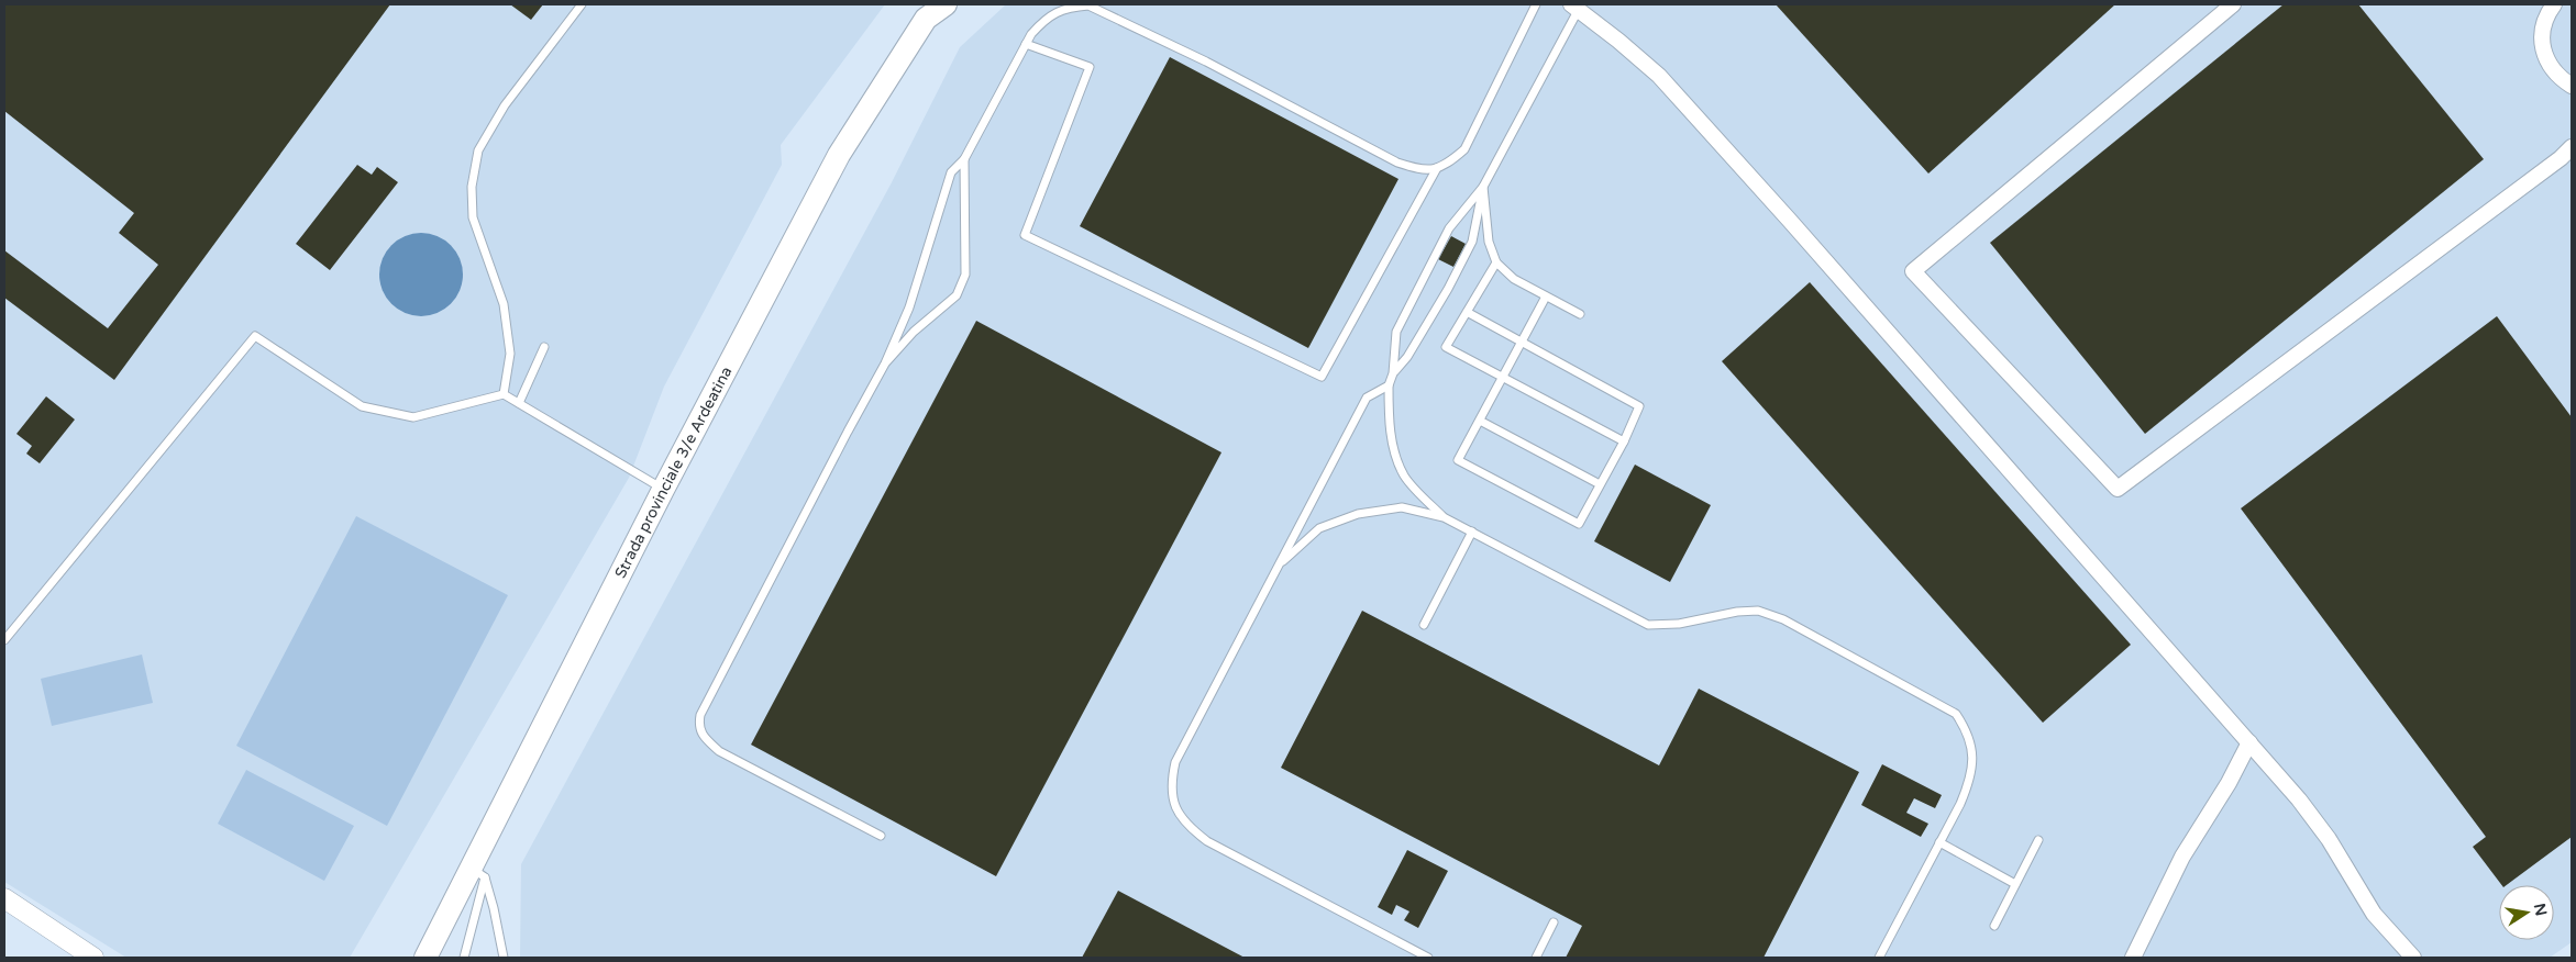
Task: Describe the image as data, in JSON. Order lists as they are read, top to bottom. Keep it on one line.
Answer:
{"streets":{"main road":["Strada provinciale 3/e Ardeatina"]},"north":"right"}
